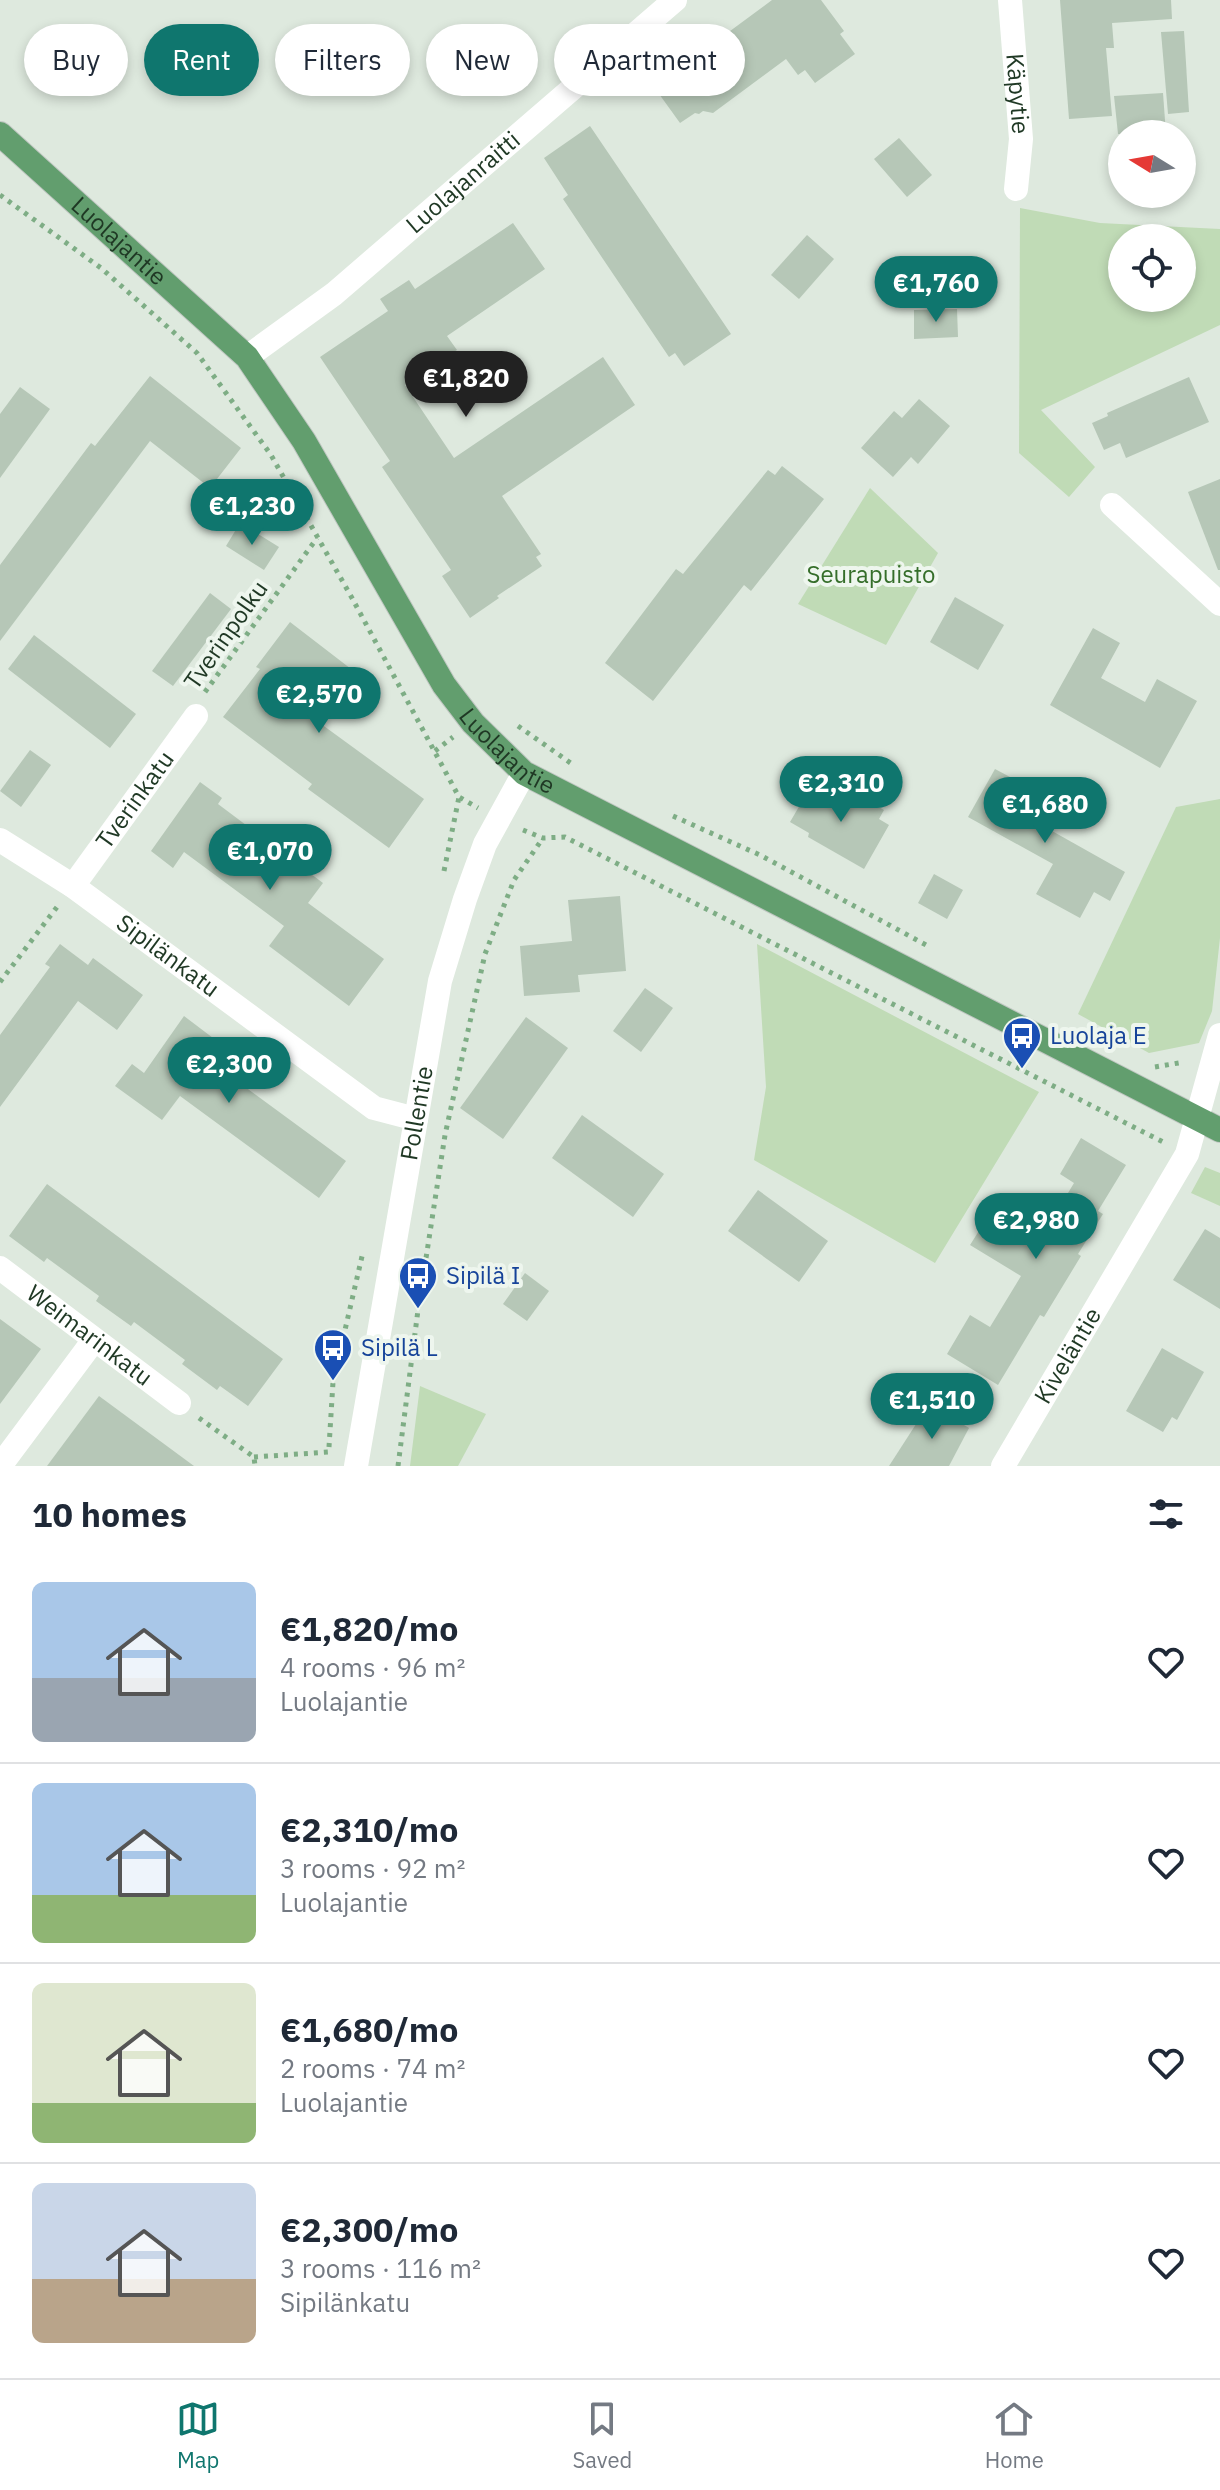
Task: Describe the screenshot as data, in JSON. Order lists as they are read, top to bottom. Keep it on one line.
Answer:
{"streets":{"main road":["Luolajantie"],"street":["Käpytie","Luolajanraitti","Tverinkatu","Sipilänkatu","Pollentie","Weimarinkatu","Kiveläntie"],"path":["Tverinpolku"]},"crossings":[["Luolajanraitti","Luolajantie"],["Luolajantie","Pollentie"],["Luolajantie","Kiveläntie"],["Tverinpolku","Tverinkatu"],["Tverinkatu","Sipilänkatu"],["Sipilänkatu","Pollentie"]],"parks":["Seurapuisto"],"places":{"bus stop":["Luolaja E","Sipilä I","Sipilä L"]},"north":"left","page":{"chip":["Buy","Rent","Filters","New","Apartment"],"price":["€1,760","€1,820","€1,230","€2,570","€2,310","€1,680","€1,070","€2,300","€2,980","€1,510"],"heading":"10 homes","list":[{"name":"€1,820/mo","note":"4 rooms · 96 m² · Luolajantie"},{"name":"€2,310/mo","note":"3 rooms · 92 m² · Luolajantie"},{"name":"€1,680/mo","note":"2 rooms · 74 m² · Luolajantie"},{"name":"€2,300/mo","note":"3 rooms · 116 m² · Sipilänkatu"}],"tabs":["Map","Saved","Home"]}}
